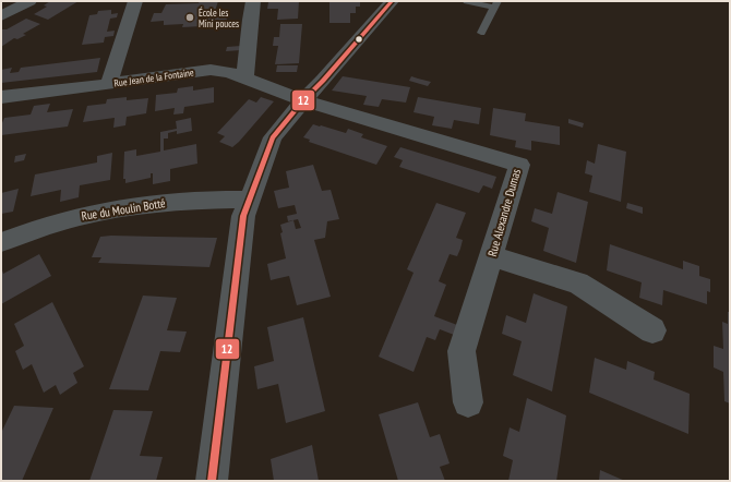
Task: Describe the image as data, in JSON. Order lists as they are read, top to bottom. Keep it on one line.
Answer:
{"streets":{"street":["Rue Jean de la Fontaine","Rue du Moulin Botté","Rue Alexandre Dumas"]},"crossings":[["Rue Jean de la Fontaine","Rue Alexandre Dumas"]],"places":["École les Mini pouces"],"lines":["transit line 12"]}
